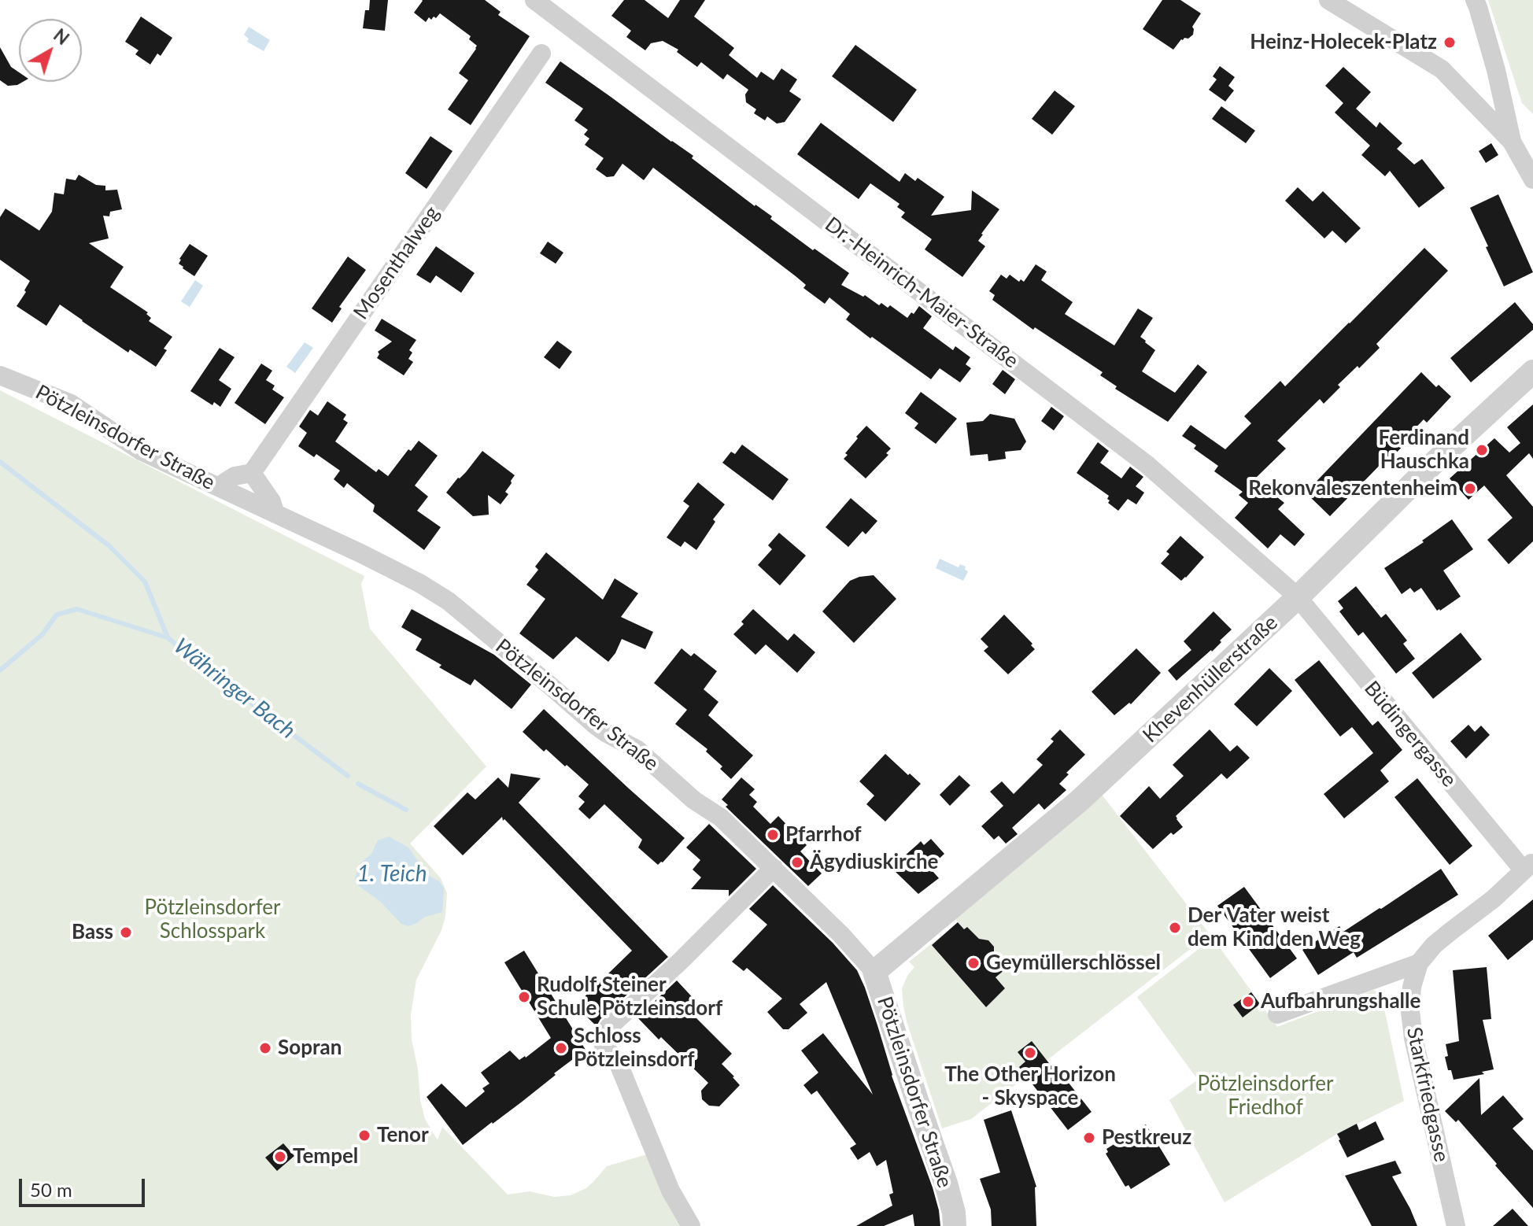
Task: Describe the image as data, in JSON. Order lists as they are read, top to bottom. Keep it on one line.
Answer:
{"streets":{"street":["Mosenthalweg","Dr.-Heinrich-Maier-Straße","Pötzleinsdorfer Straße","Khevenhüllerstraße","Büdingergasse","Starkfriedgasse"]},"crossings":[["Dr.-Heinrich-Maier-Straße","Khevenhüllerstraße"],["Dr.-Heinrich-Maier-Straße","Büdingergasse"],["Pötzleinsdorfer Straße","Khevenhüllerstraße"],["Khevenhüllerstraße","Büdingergasse"],["Büdingergasse","Starkfriedgasse"]],"water":["Währinger Bach","1. Teich"],"parks":["Pötzleinsdorfer Schlosspark","Pötzleinsdorfer Friedhof"],"places":["Heinz-Holecek-Platz","Ferdinand Hauschka","Rekonvaleszentenheim","Pfarrhof","Ägydiuskirche","Der Vater weist dem Kind den Weg","Bass","Geymüllerschlössel","Rudolf Steiner Schule Pötzleinsdorf","Aufbahrungshalle","Sopran","Schloss Pötzleinsdorf","The Other Horizon - Skyspace","Tenor","Pestkreuz","Tempel"],"scale_bar":"50 m","north":"top right"}
